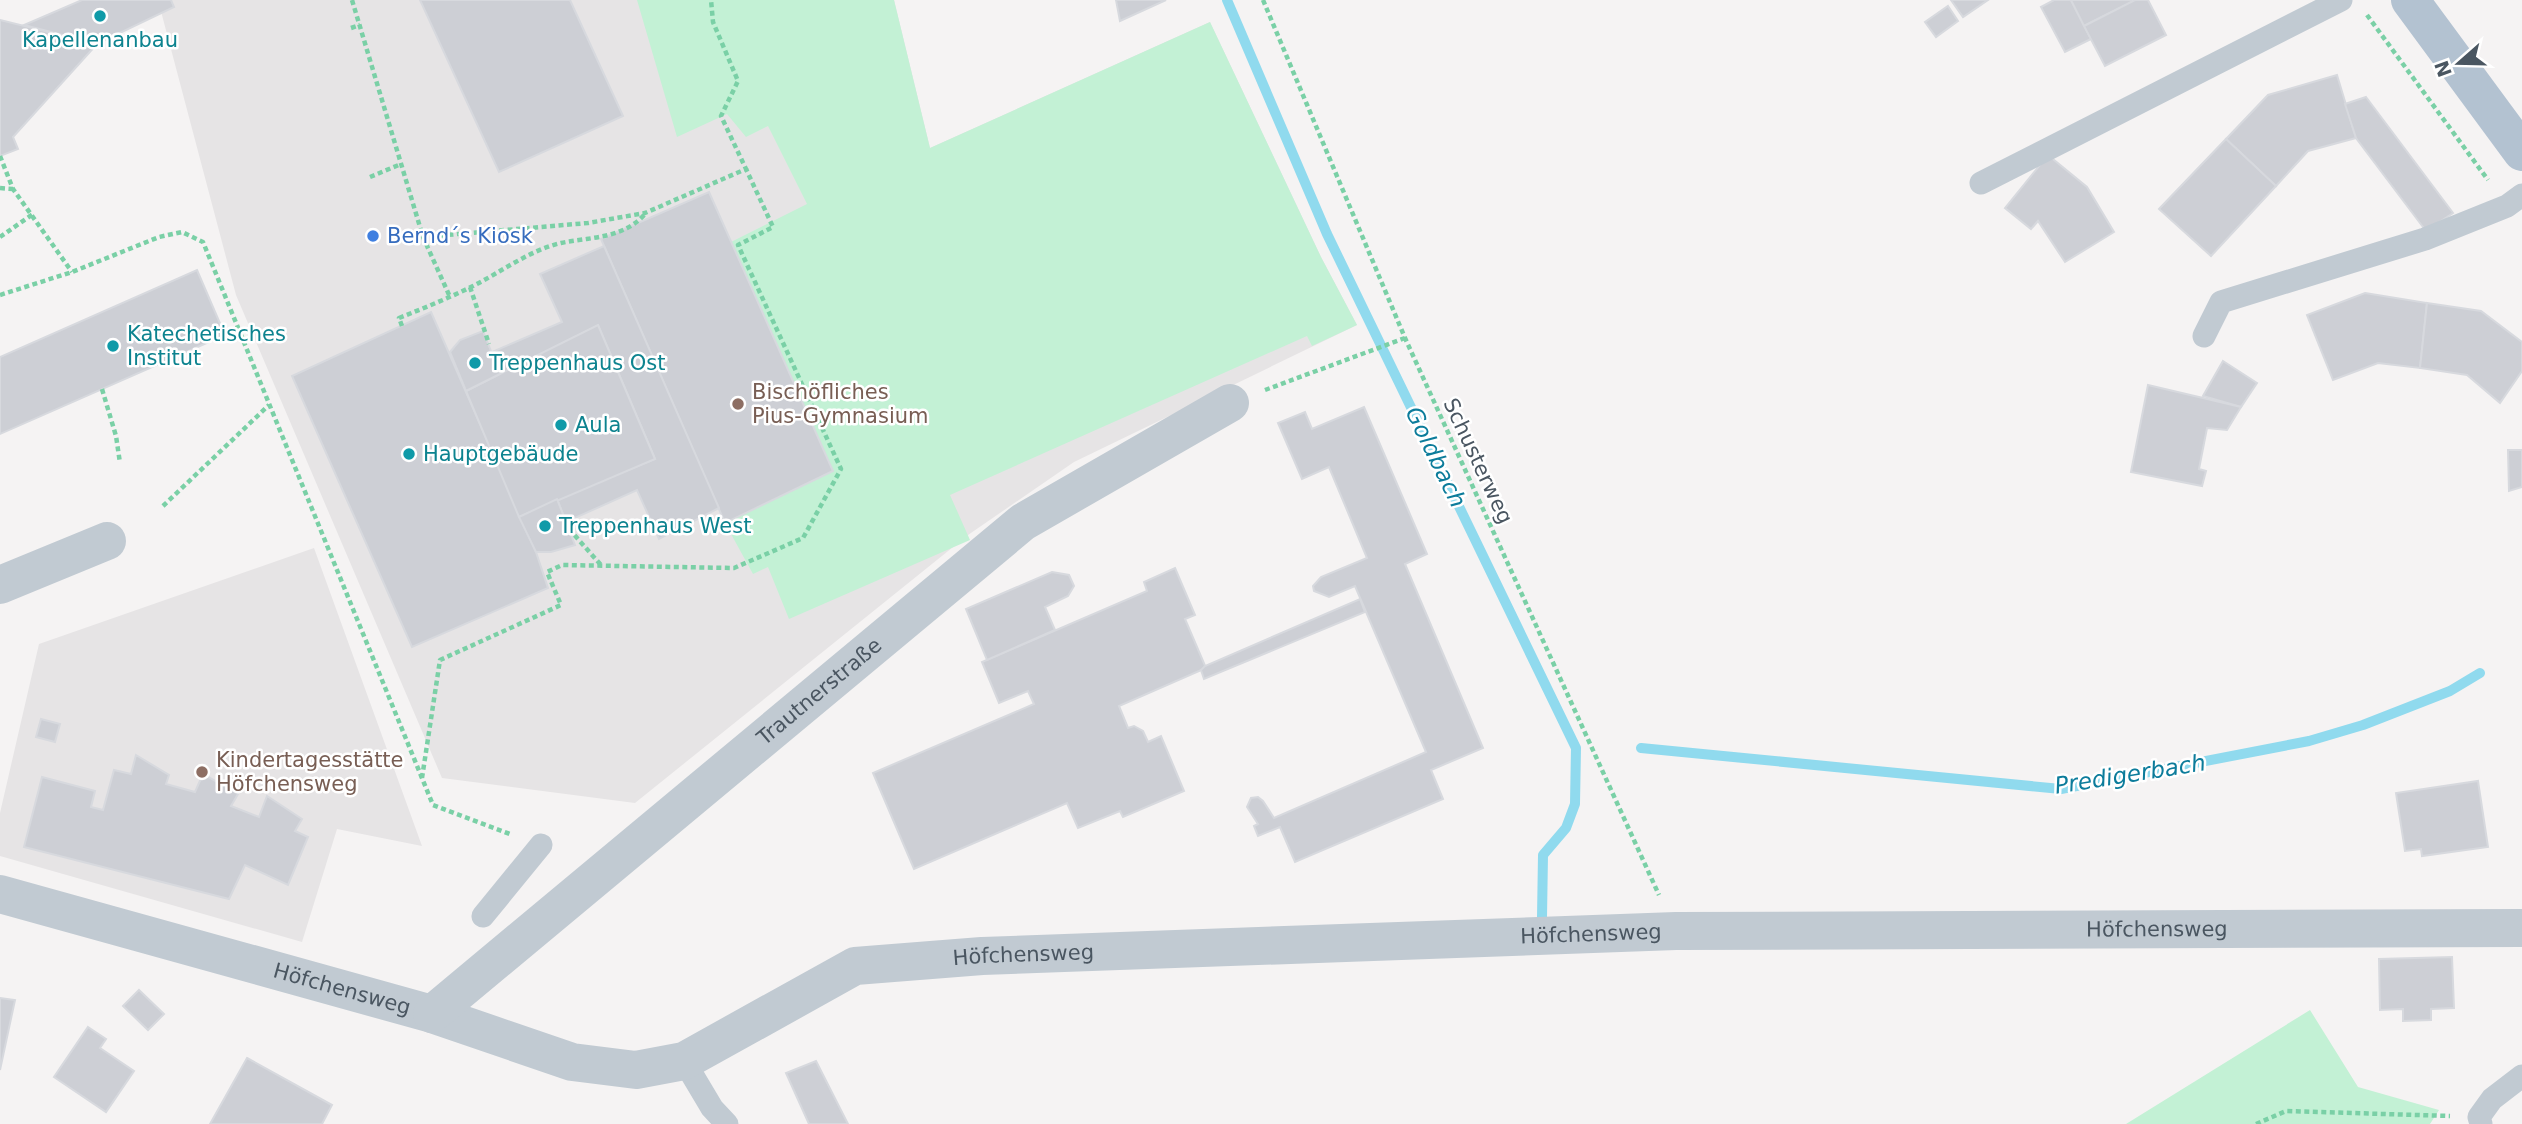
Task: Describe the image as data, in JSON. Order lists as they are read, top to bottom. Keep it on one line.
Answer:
{"streets":{"street":["Trautnerstraße","Höfchensweg"],"path":["Schusterweg"]},"crossings":[["Schusterweg","Höfchensweg"],["Trautnerstraße","Höfchensweg"]],"water":["Goldbach","Predigerbach"],"places":["Kapellenanbau","Bernd´s Kiosk","Katechetisches Institut","Treppenhaus Ost","Bischöfliches Pius-Gymnasium","Aula","Hauptgebäude","Treppenhaus West","Kindertagesstätte Höfchensweg"],"north":"left"}
